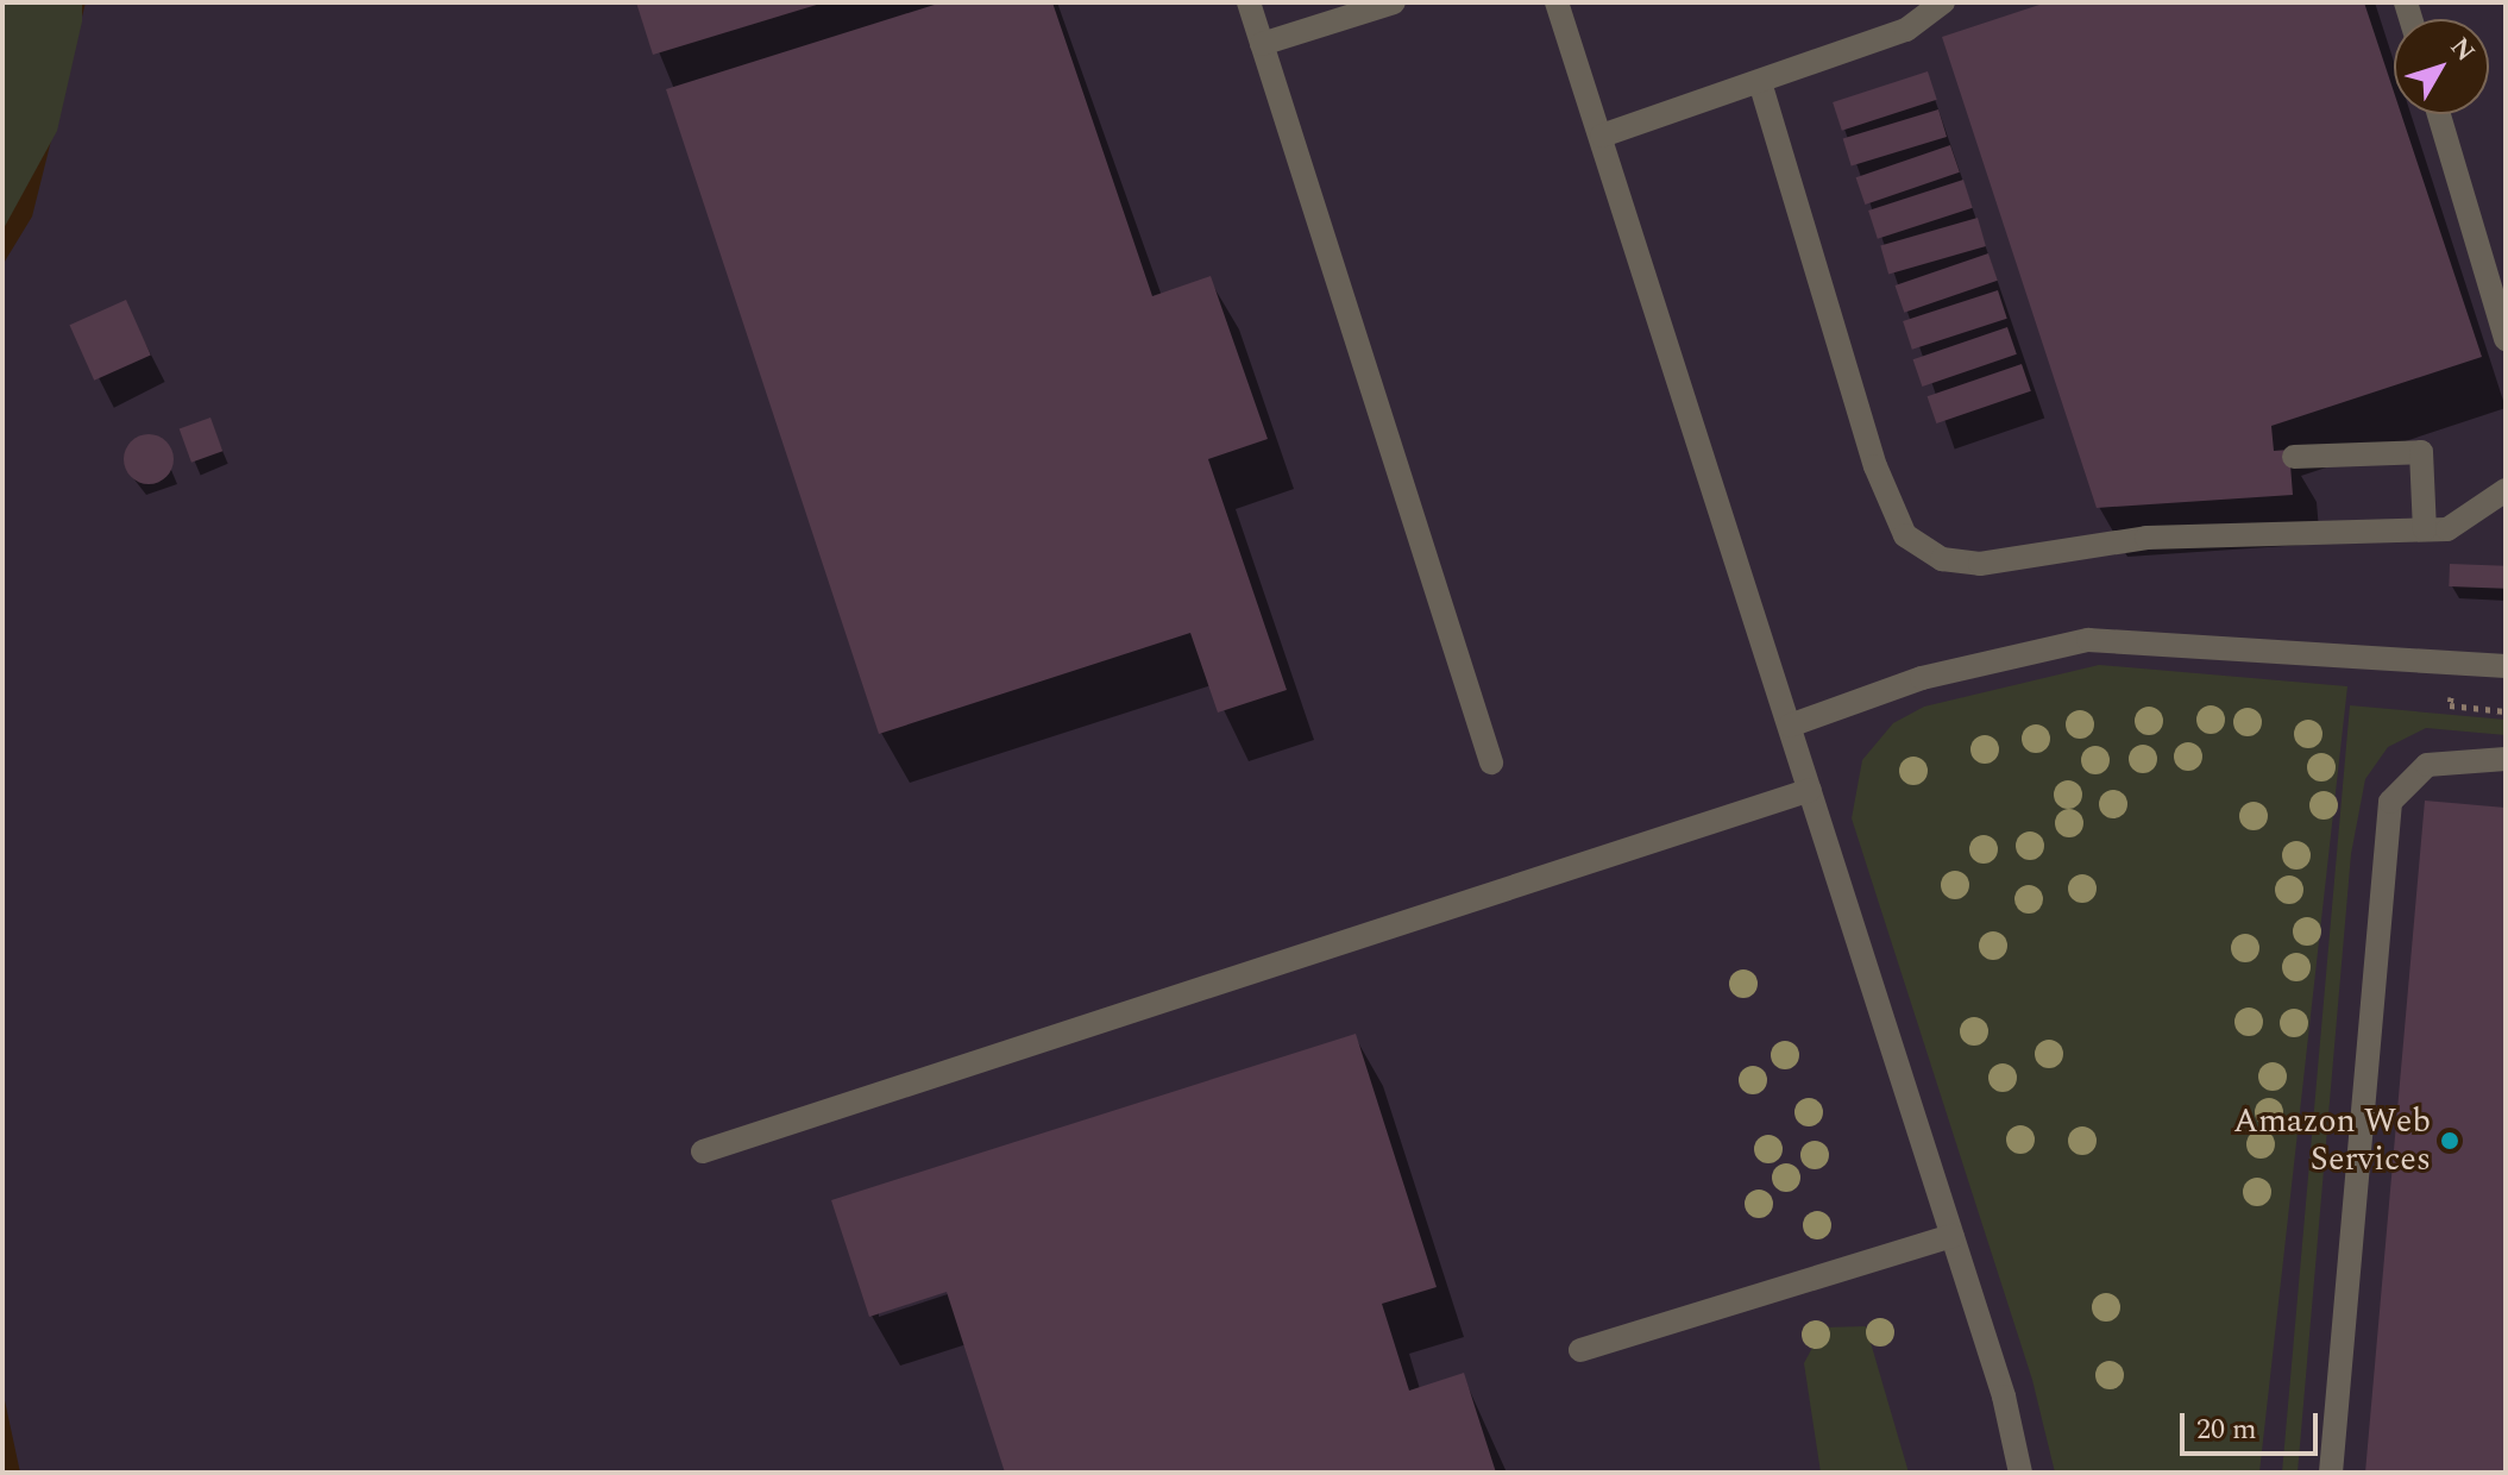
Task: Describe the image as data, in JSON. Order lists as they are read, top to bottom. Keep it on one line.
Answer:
{"places":["Amazon Web Services"],"scale_bar":"20 m","north":"top right"}
